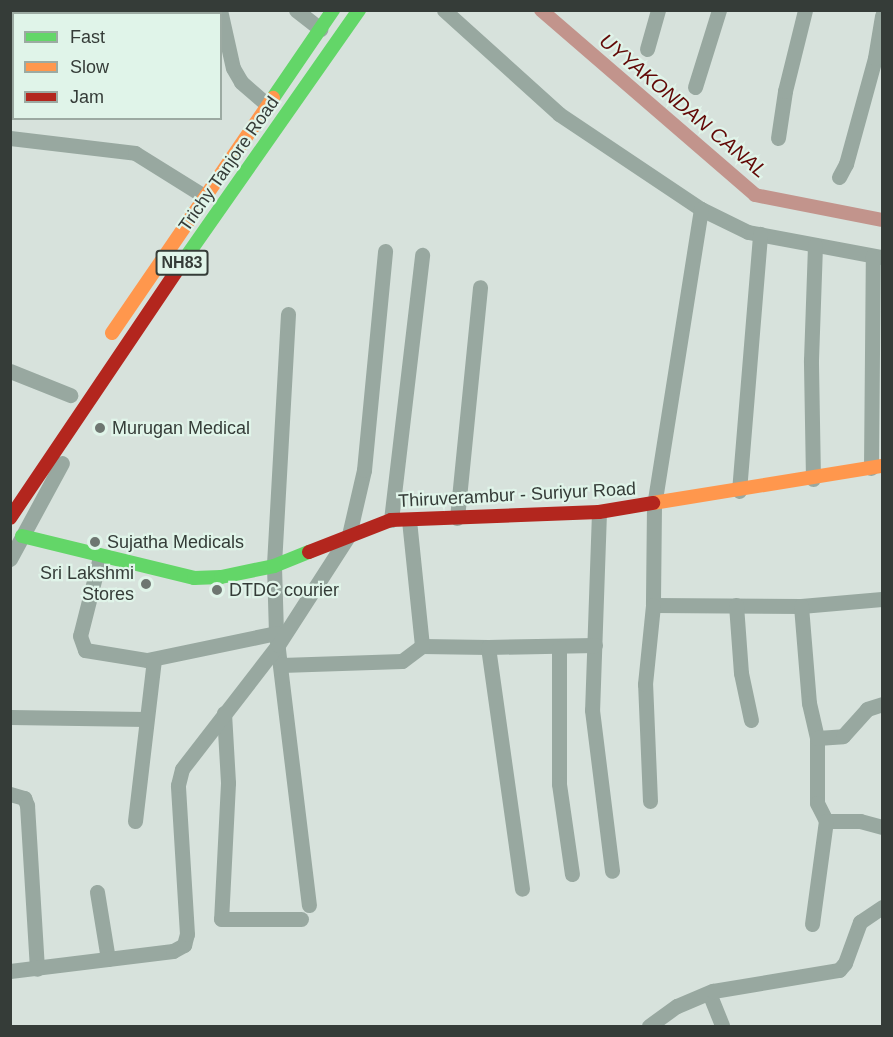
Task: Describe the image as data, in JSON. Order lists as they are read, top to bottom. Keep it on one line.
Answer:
{"streets":{"main road":["Trichy Tanjore Road","NH83","Thiruverambur - Suriyur Road"]},"water":["UYYAKONDAN CANAL"],"places":["Murugan Medical","Sujatha Medicals","Sri Lakshmi Stores","DTDC courier"],"legend":["Fast","Slow","Jam"]}
